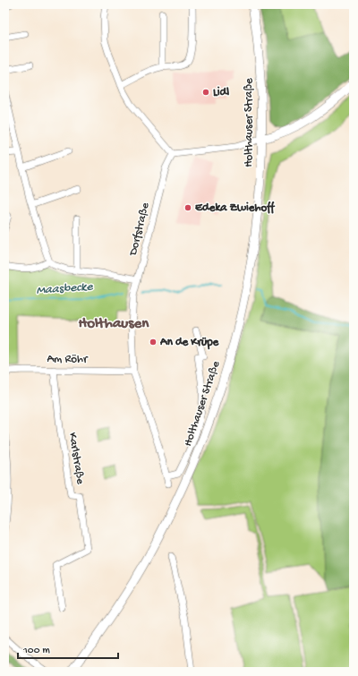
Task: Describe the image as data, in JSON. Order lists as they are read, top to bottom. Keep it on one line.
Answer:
{"streets":{"street":["Holthauser Straße","Dorfstraße","Am Röhr","Karlstraße"]},"crossings":[["Dorfstraße","Am Röhr"],["Am Röhr","Karlstraße"]],"districts":["Holthausen"],"water":["Maasbecke"],"places":["Lidl","Edeka Zwiehoff","An de Krüpe"],"scale_bar":"100 m"}
